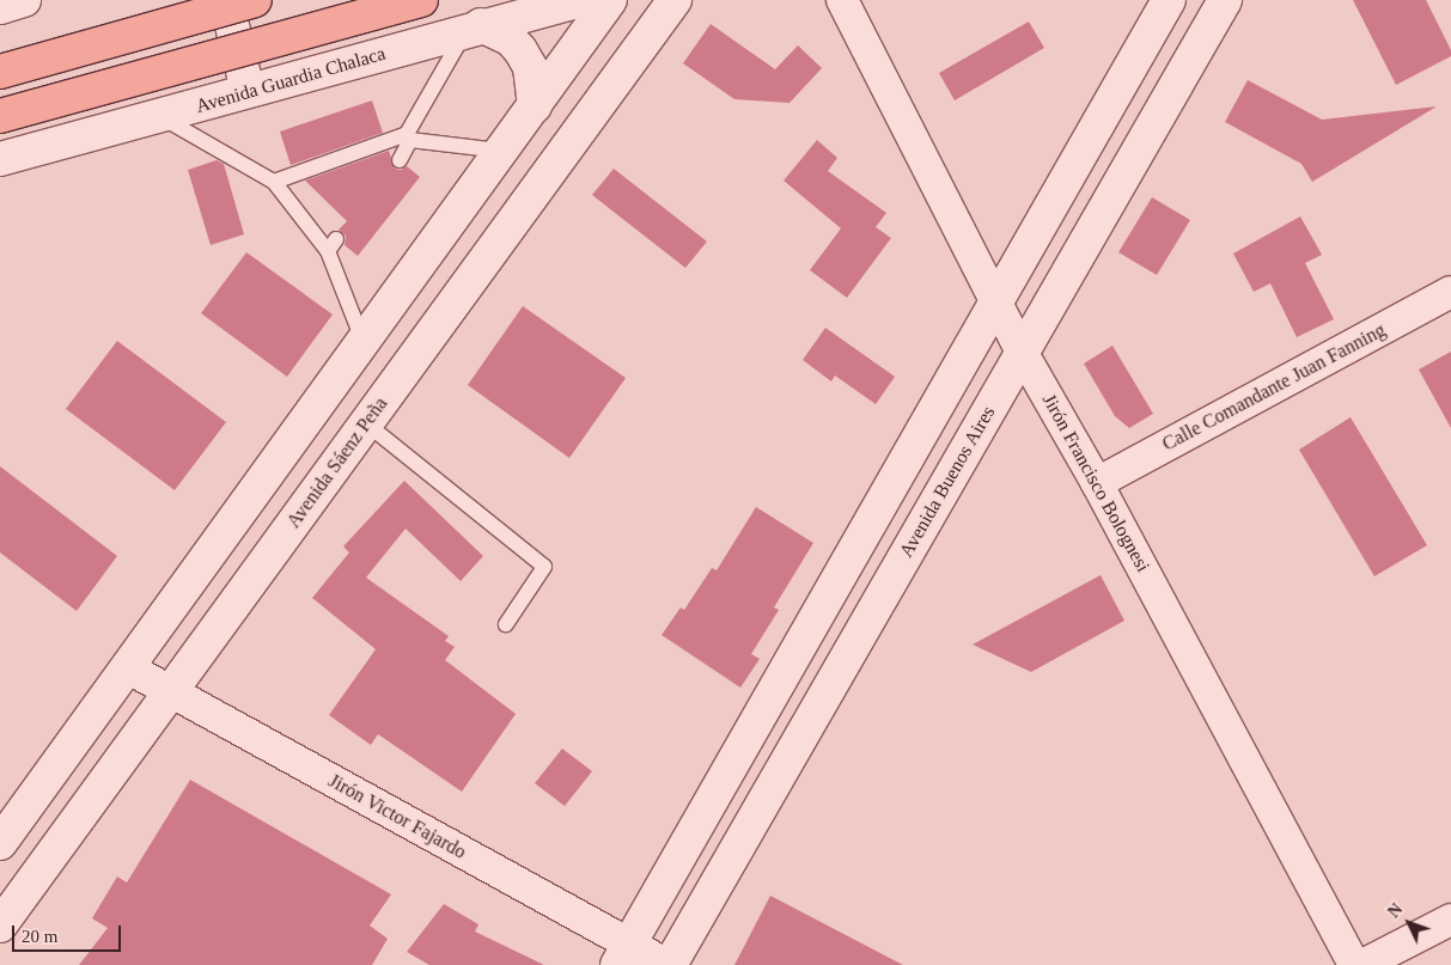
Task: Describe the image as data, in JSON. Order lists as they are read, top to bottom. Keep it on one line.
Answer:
{"streets":{"main road":["Avenida Guardia Chalaca","Avenida Sáenz Peña","Avenida Buenos Aires"],"street":["Calle Comandante Juan Fanning","Jirón Francisco Bolognesi","Jirón Victor Fajardo"]},"crossings":[["Calle Comandante Juan Fanning","Jirón Francisco Bolognesi"],["Avenida Sáenz Peña","Jirón Victor Fajardo"],["Avenida Buenos Aires","Jirón Francisco Bolognesi"],["Avenida Buenos Aires","Jirón Victor Fajardo"]],"scale_bar":"20 m","north":"top left"}
